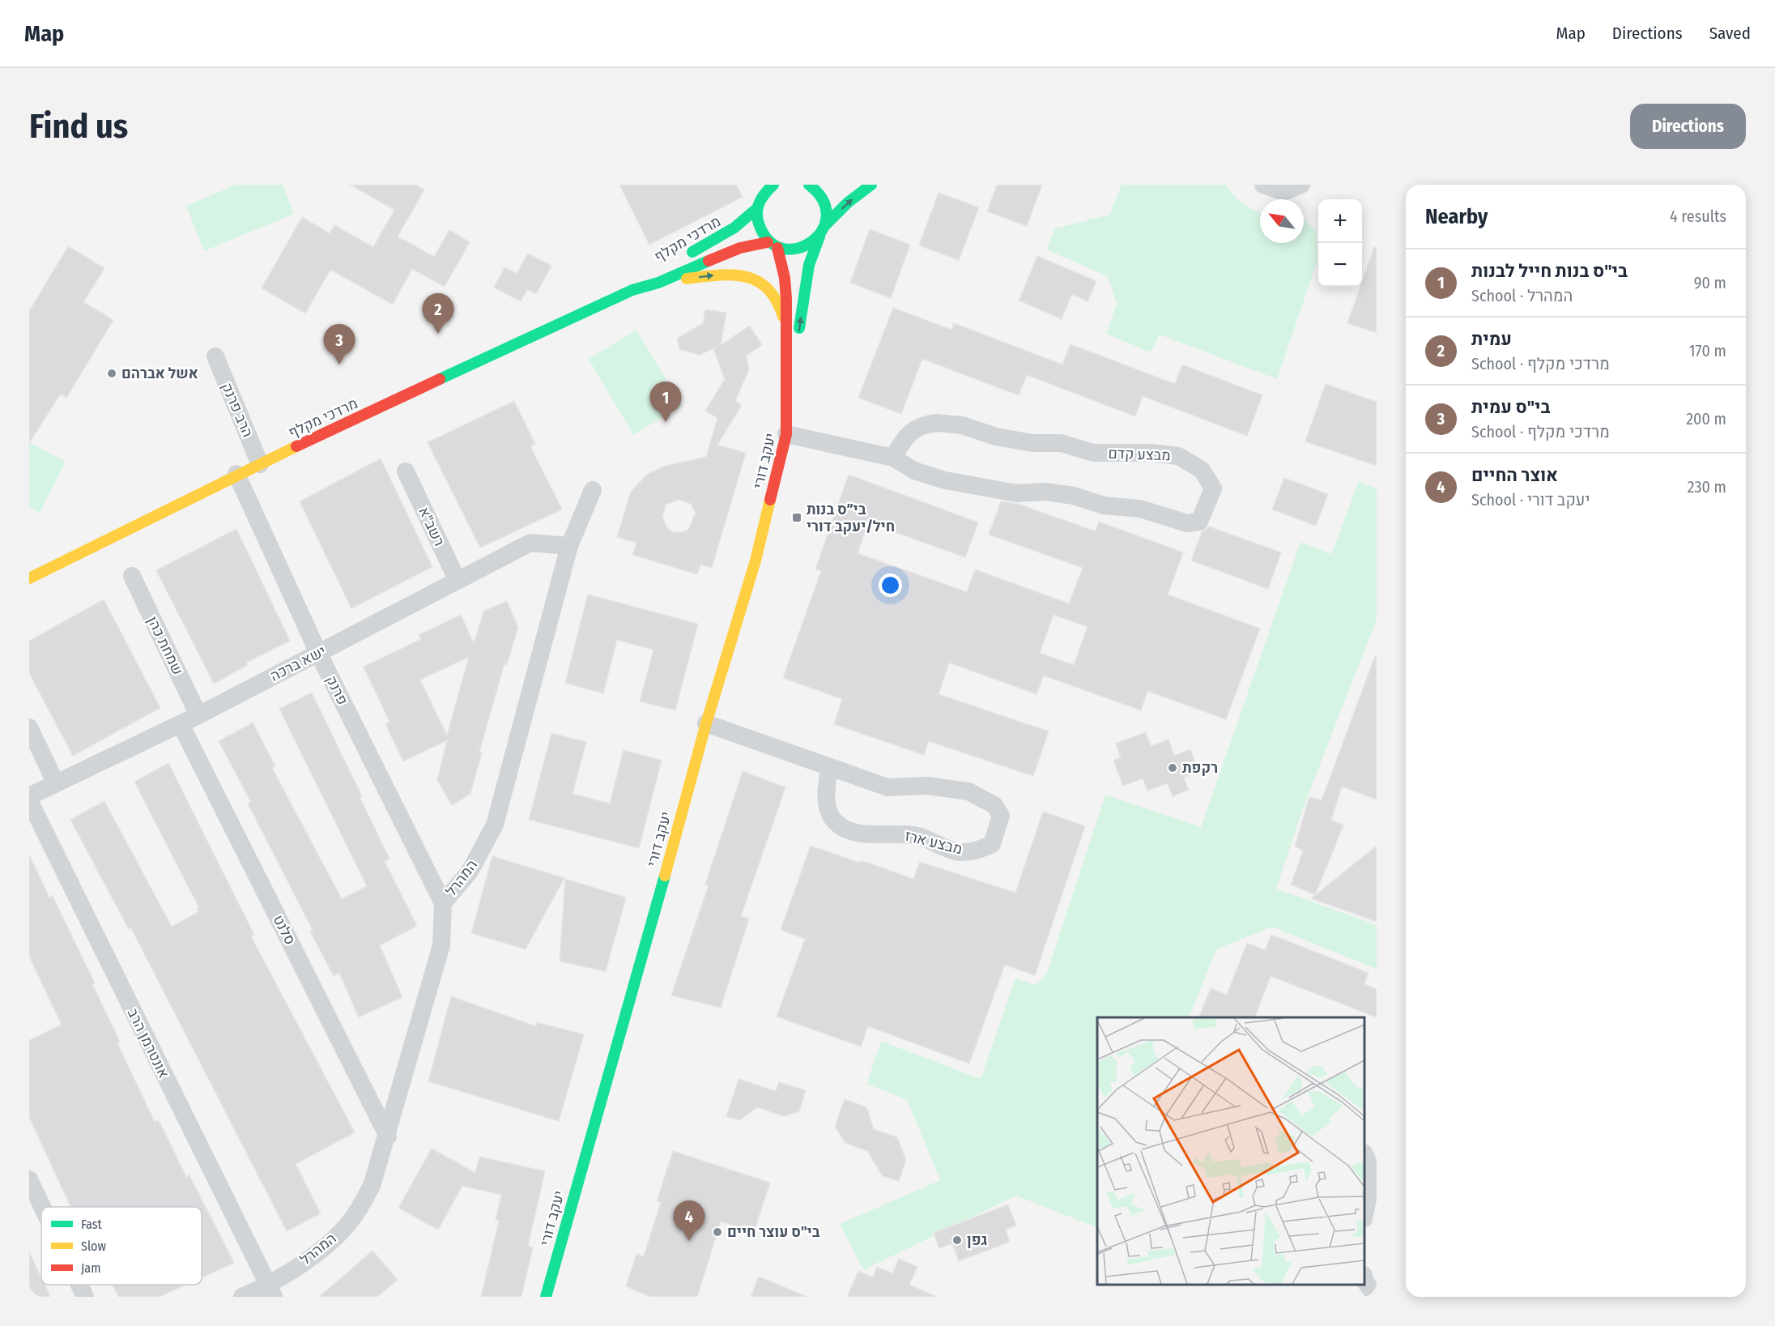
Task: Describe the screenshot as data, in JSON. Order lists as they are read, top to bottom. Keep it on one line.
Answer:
{"streets":{"street":["מרדכי מקלף","הרב פרנק","מבצע קדם","יעקב דורי","רשב\"א","שמחת כהן","ישא ברכה","פרנק","מבצע ארז","המהרל","סלנט","אונטרמן הרב"]},"crossings":[["מרדכי מקלף","הרב פרנק"],["מרדכי מקלף","יעקב דורי"],["מרדכי מקלף","פרנק"],["מבצע קדם","יעקב דורי"],["יעקב דורי","מבצע ארז"],["רשב\"א","ישא ברכה"],["שמחת כהן","ישא ברכה"],["ישא ברכה","פרנק"],["ישא ברכה","המהרל"],["ישא ברכה","סלנט"],["פרנק","המהרל"],["המהרל","סלנט"],["המהרל","אונטרמן הרב"]],"places":{"other":["אשל אברהם","רקפת","בי\"ס עוצר חיים","גפן"],"transit":["בי״ס בנות חיל/יעקב דורי"]},"legend":["Fast","Slow","Jam"],"north":"top left","page":{"header":"Map","nav":["Map","Directions","Saved"],"buttons":"Directions","title":"Find us","heading":["Nearby","4 results"],"map_buttons":["+","−"],"list":[{"mark":"1","name":"בי\"ס בנות חייל לבנות","note":"School · המהרל","value":"90 m"},{"mark":"2","name":"עמית","note":"School · מרדכי מקלף","value":"170 m"},{"mark":"3","name":"בי\"ס עמית","note":"School · מרדכי מקלף","value":"200 m"},{"mark":"4","name":"אוצר החיים","note":"School · יעקב דורי","value":"230 m"}],"pins":["2","3","1","4"]}}
